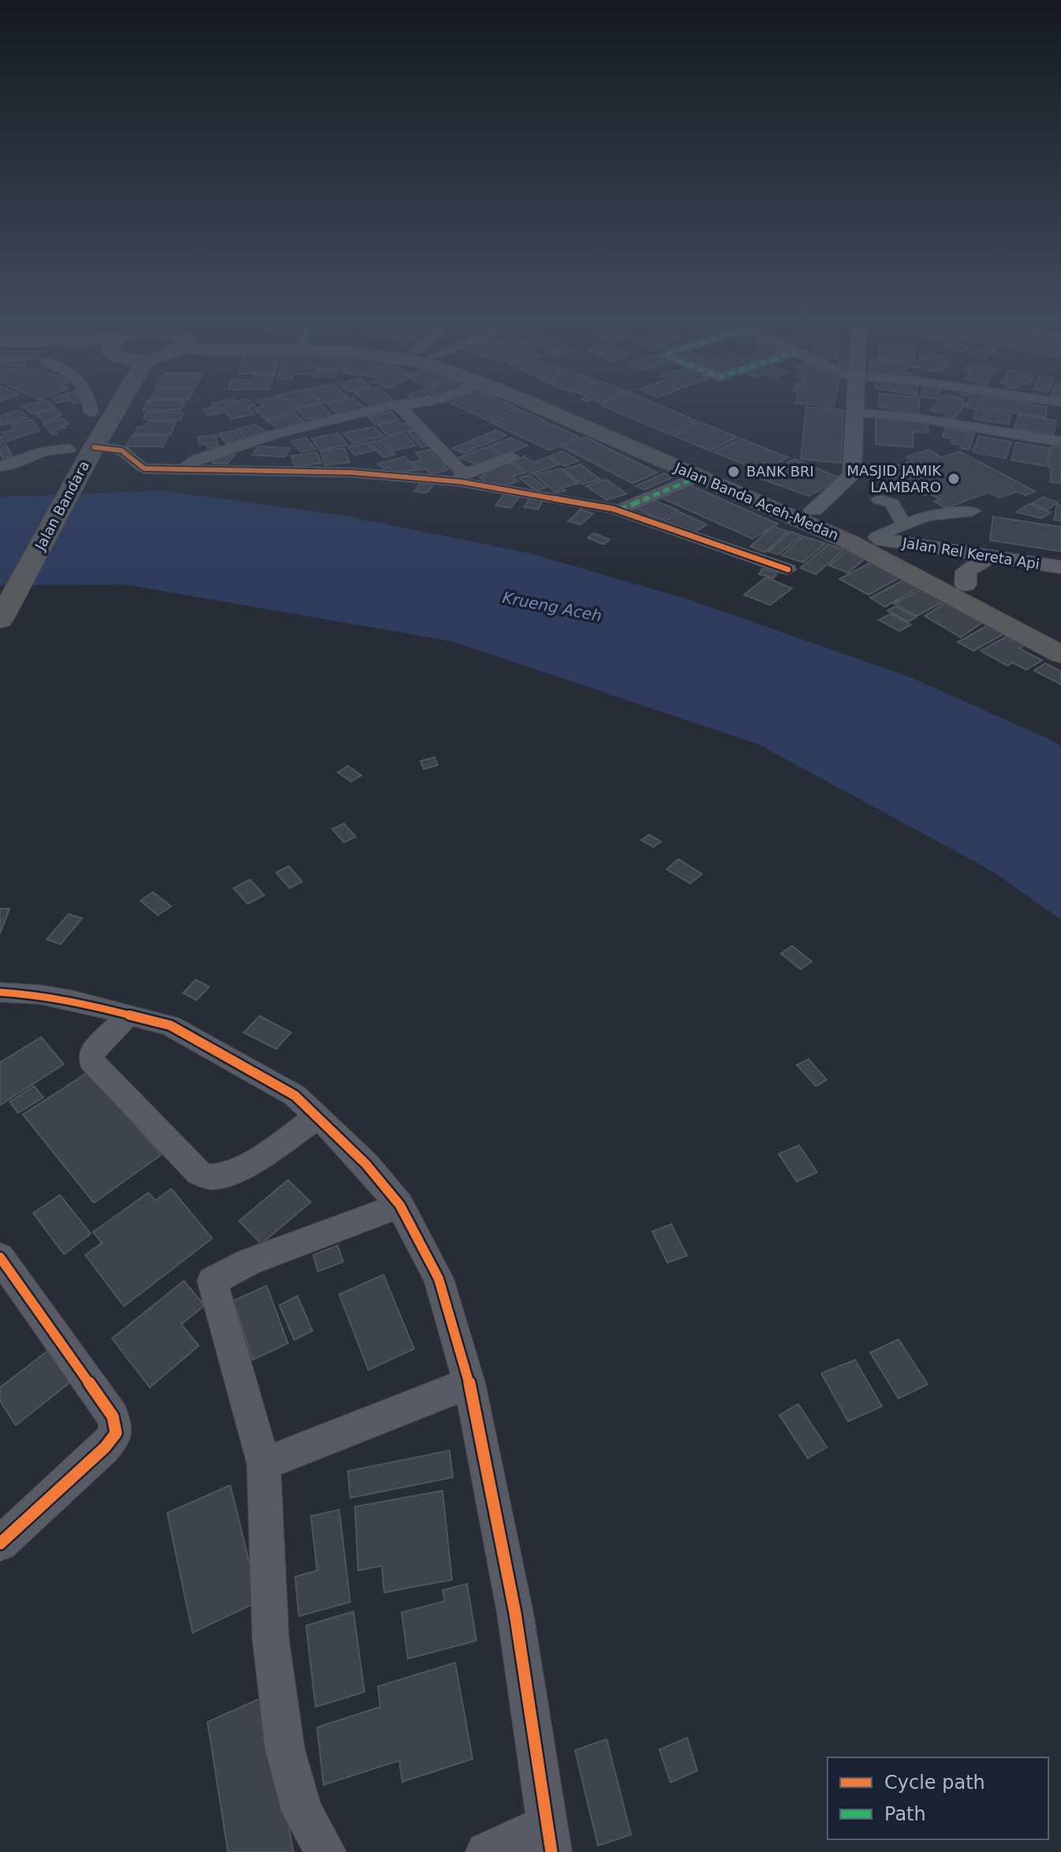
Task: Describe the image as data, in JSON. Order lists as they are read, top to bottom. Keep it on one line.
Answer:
{"streets":{"highway":["Jalan Banda Aceh-Medan","Jalan Bandara"],"main road":["Jalan Rel Kereta Api"]},"crossings":[["Jalan Banda Aceh-Medan","Jalan Rel Kereta Api"]],"water":["Krueng Aceh"],"places":["BANK BRI","MASJID JAMIK LAMBARO"],"legend":["Cycle path","Path"]}
